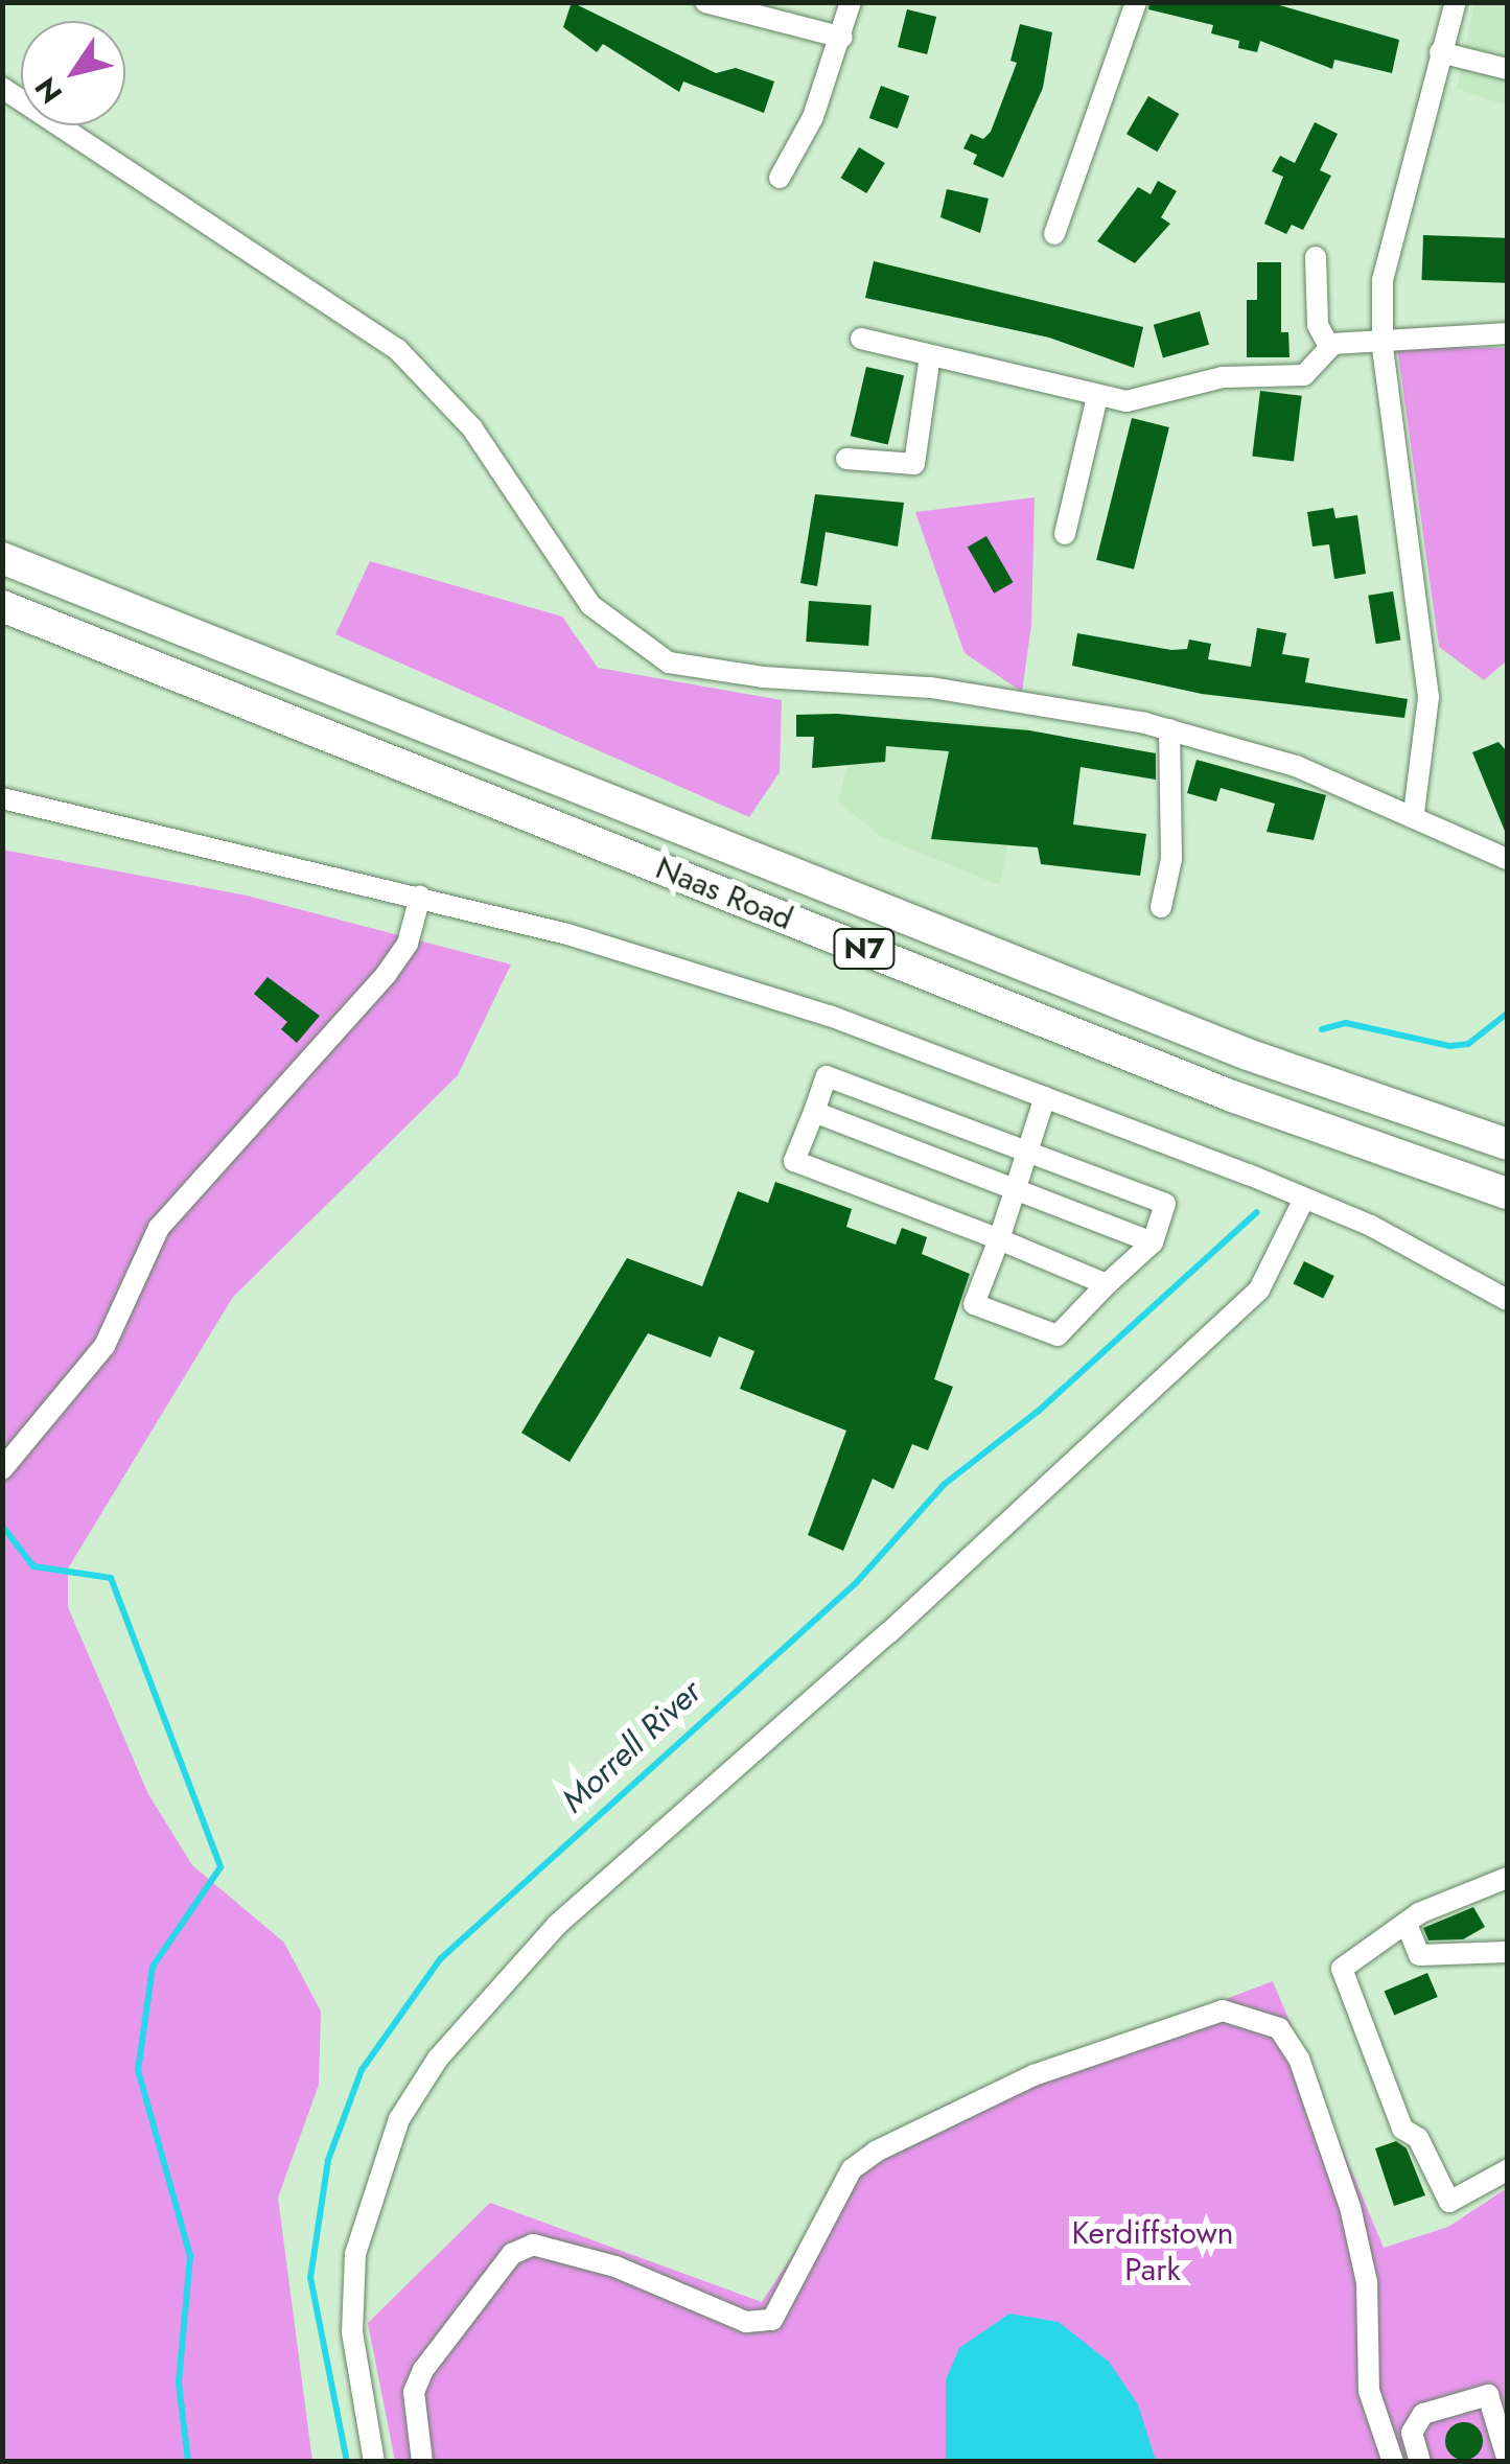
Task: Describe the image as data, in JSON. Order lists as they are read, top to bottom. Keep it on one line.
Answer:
{"streets":{"highway":["Naas Road","N7"]},"crossings":[["Naas Road","N7"]],"water":["Morrell River"],"parks":["Kerdiffstown Park"],"north":"bottom left"}
